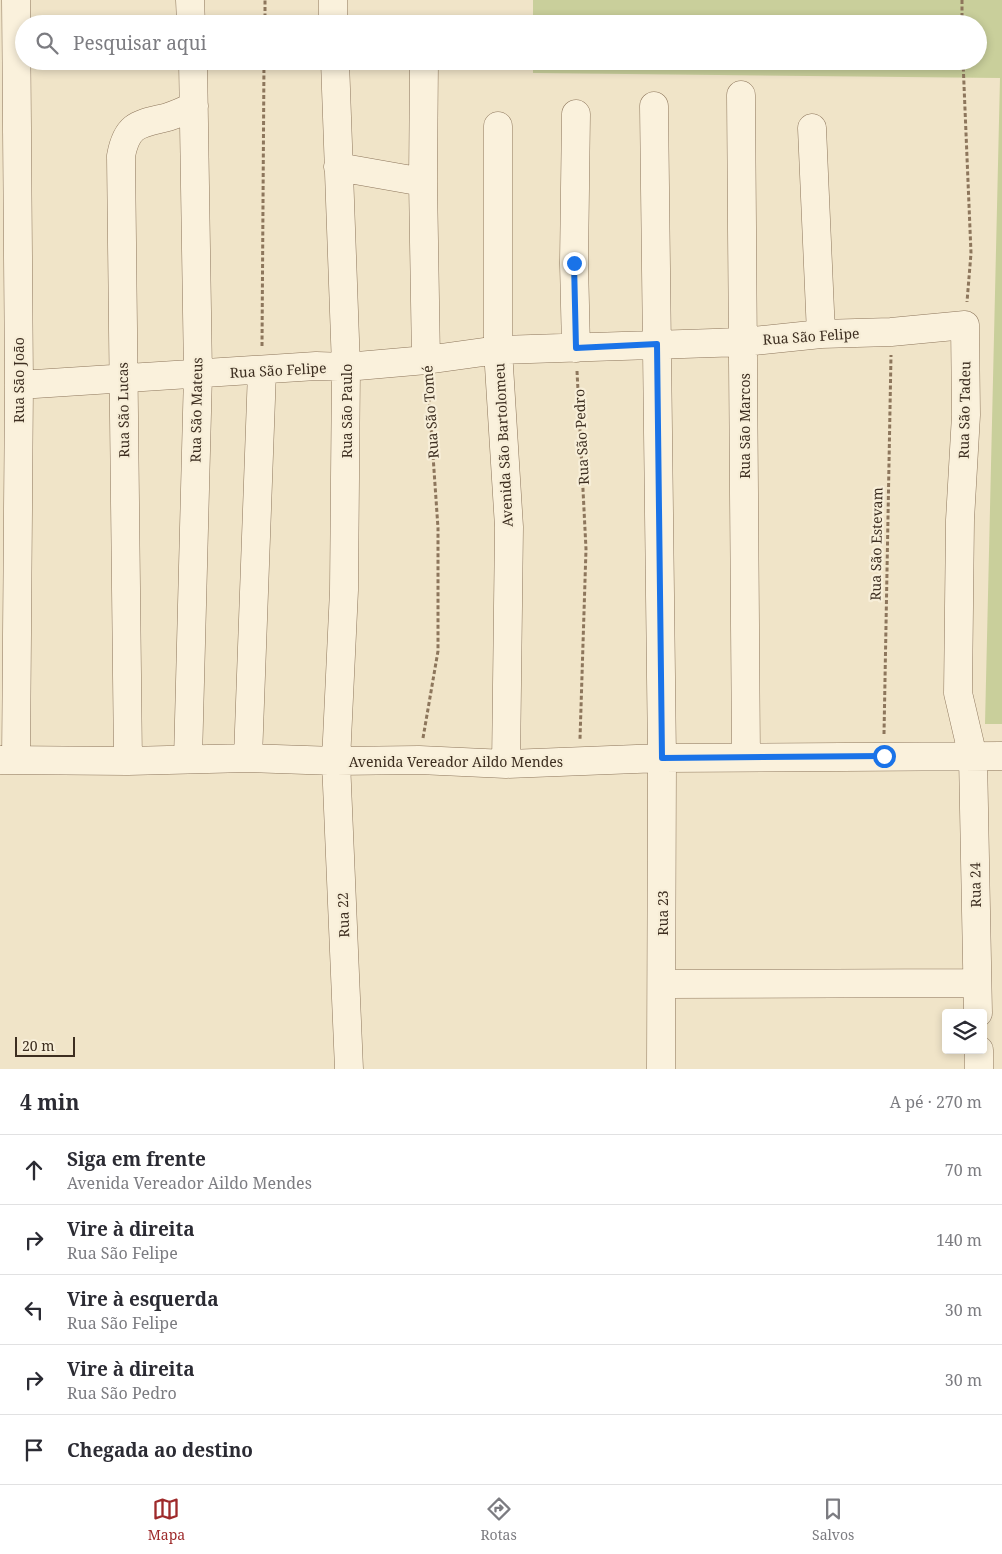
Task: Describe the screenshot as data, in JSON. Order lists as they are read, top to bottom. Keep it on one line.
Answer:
{"streets":{"street":["Rua São Felipe","Rua São João","Rua São Lucas","Rua São Mateus","Rua São Tadeu","Rua São Paulo","Rua São Tomé","Rua São Marcos","Avenida São Bartolomeu","Avenida Vereador Aildo Mendes","Rua 24","Rua 23","Rua 22"],"path":["Rua São Pedro","Rua São Estevam"]},"crossings":[["Rua São Felipe","Rua São João"],["Rua São Felipe","Rua São Lucas"],["Rua São Felipe","Rua São Mateus"],["Rua São Felipe","Rua São Tadeu"],["Rua São Felipe","Rua São Paulo"],["Rua São Felipe","Rua São Tomé"],["Rua São Felipe","Rua São Marcos"],["Rua São Felipe","Rua São Pedro"],["Rua São Felipe","Avenida São Bartolomeu"],["Rua São Felipe","Rua São Estevam"],["Rua São João","Avenida Vereador Aildo Mendes"],["Rua São Lucas","Rua São Mateus"],["Rua São Lucas","Avenida Vereador Aildo Mendes"],["Rua São Mateus","Avenida Vereador Aildo Mendes"],["Rua São Tadeu","Avenida Vereador Aildo Mendes"],["Rua São Tadeu","Rua 24"],["Rua São Paulo","Avenida Vereador Aildo Mendes"],["Rua São Paulo","Rua 22"],["Rua São Tomé","Avenida Vereador Aildo Mendes"],["Rua São Marcos","Avenida Vereador Aildo Mendes"],["Rua São Pedro","Avenida Vereador Aildo Mendes"],["Avenida São Bartolomeu","Avenida Vereador Aildo Mendes"],["Rua São Estevam","Avenida Vereador Aildo Mendes"],["Avenida Vereador Aildo Mendes","Rua 24"],["Avenida Vereador Aildo Mendes","Rua 23"],["Avenida Vereador Aildo Mendes","Rua 22"]],"scale_bar":"20 m","page":{"search":"Pesquisar aqui","scale":"20 m","heading":["4 min","A pé · 270 m"],"list":[["Siga em frente","Avenida Vereador Aildo Mendes","70 m"],["Vire à direita","Rua São Felipe","140 m"],["Vire à esquerda","Rua São Felipe","30 m"],["Vire à direita","Rua São Pedro","30 m"],"Chegada ao destino"],"nav":["Mapa","Rotas","Salvos"]}}
